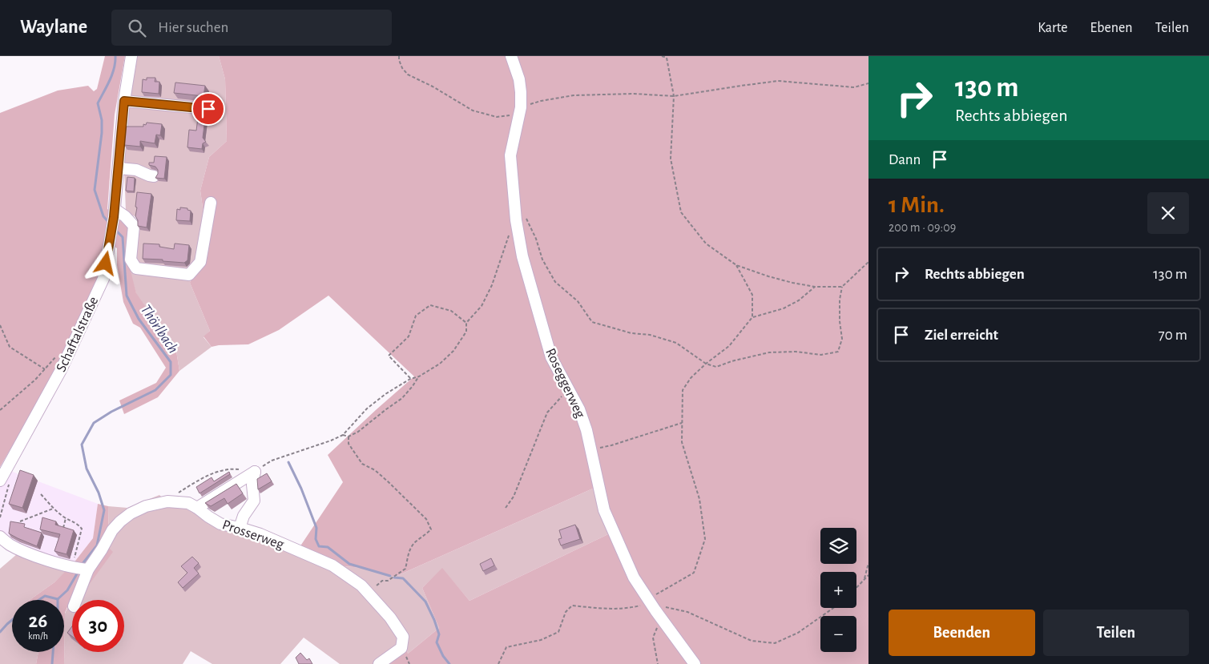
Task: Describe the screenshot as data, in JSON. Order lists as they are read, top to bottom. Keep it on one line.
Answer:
{"streets":{"street":["Schaftalstraße","Roseggerweg","Prosserweg"]},"water":["Thörlbach"],"page":{"header":"Waylane","search":"Hier suchen","nav":["Karte","Ebenen","Teilen"],"turn":["130 m","Rechts abbiegen"],"then":"Dann","heading":["1 Min.","200 m · 09:09"],"list":[{"name":"Rechts abbiegen","value":"130 m"},{"name":"Ziel erreicht","value":"70 m"}],"map_buttons":["+","−"],"speed":"26 km/h","limit":"30","buttons":["Beenden","Teilen"]}}
